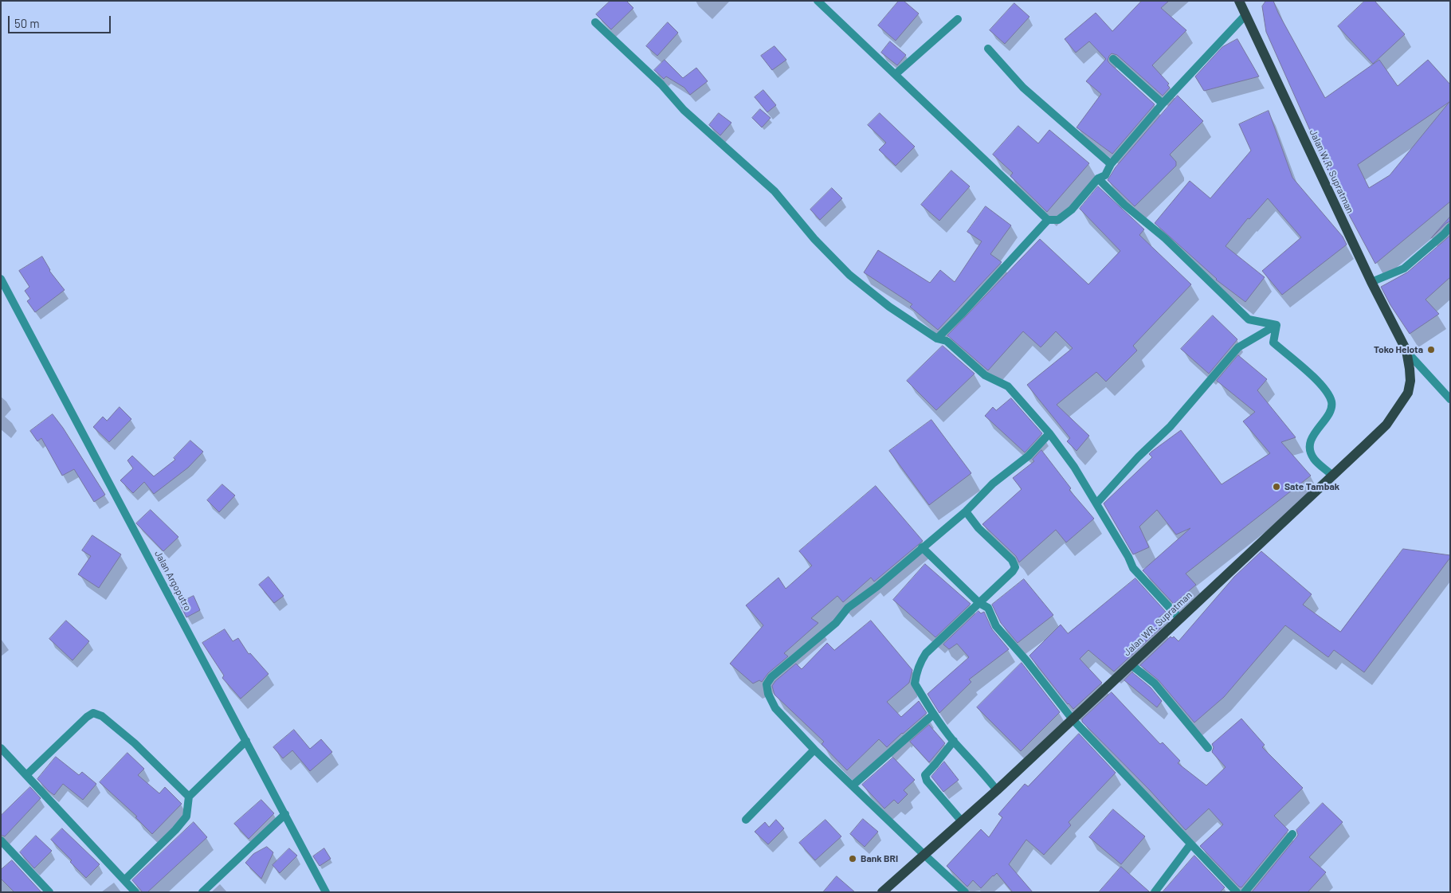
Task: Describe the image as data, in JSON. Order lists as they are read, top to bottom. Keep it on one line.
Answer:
{"streets":{"main road":["Jalan W.R. Supratman","Jalan WR. Supratman"],"street":["Jalan Argoputro"]},"crossings":[["Jalan W.R. Supratman","Jalan WR. Supratman"]],"places":["Toko Helota","Sate Tambak","Bank BRI"],"scale_bar":"50 m"}
